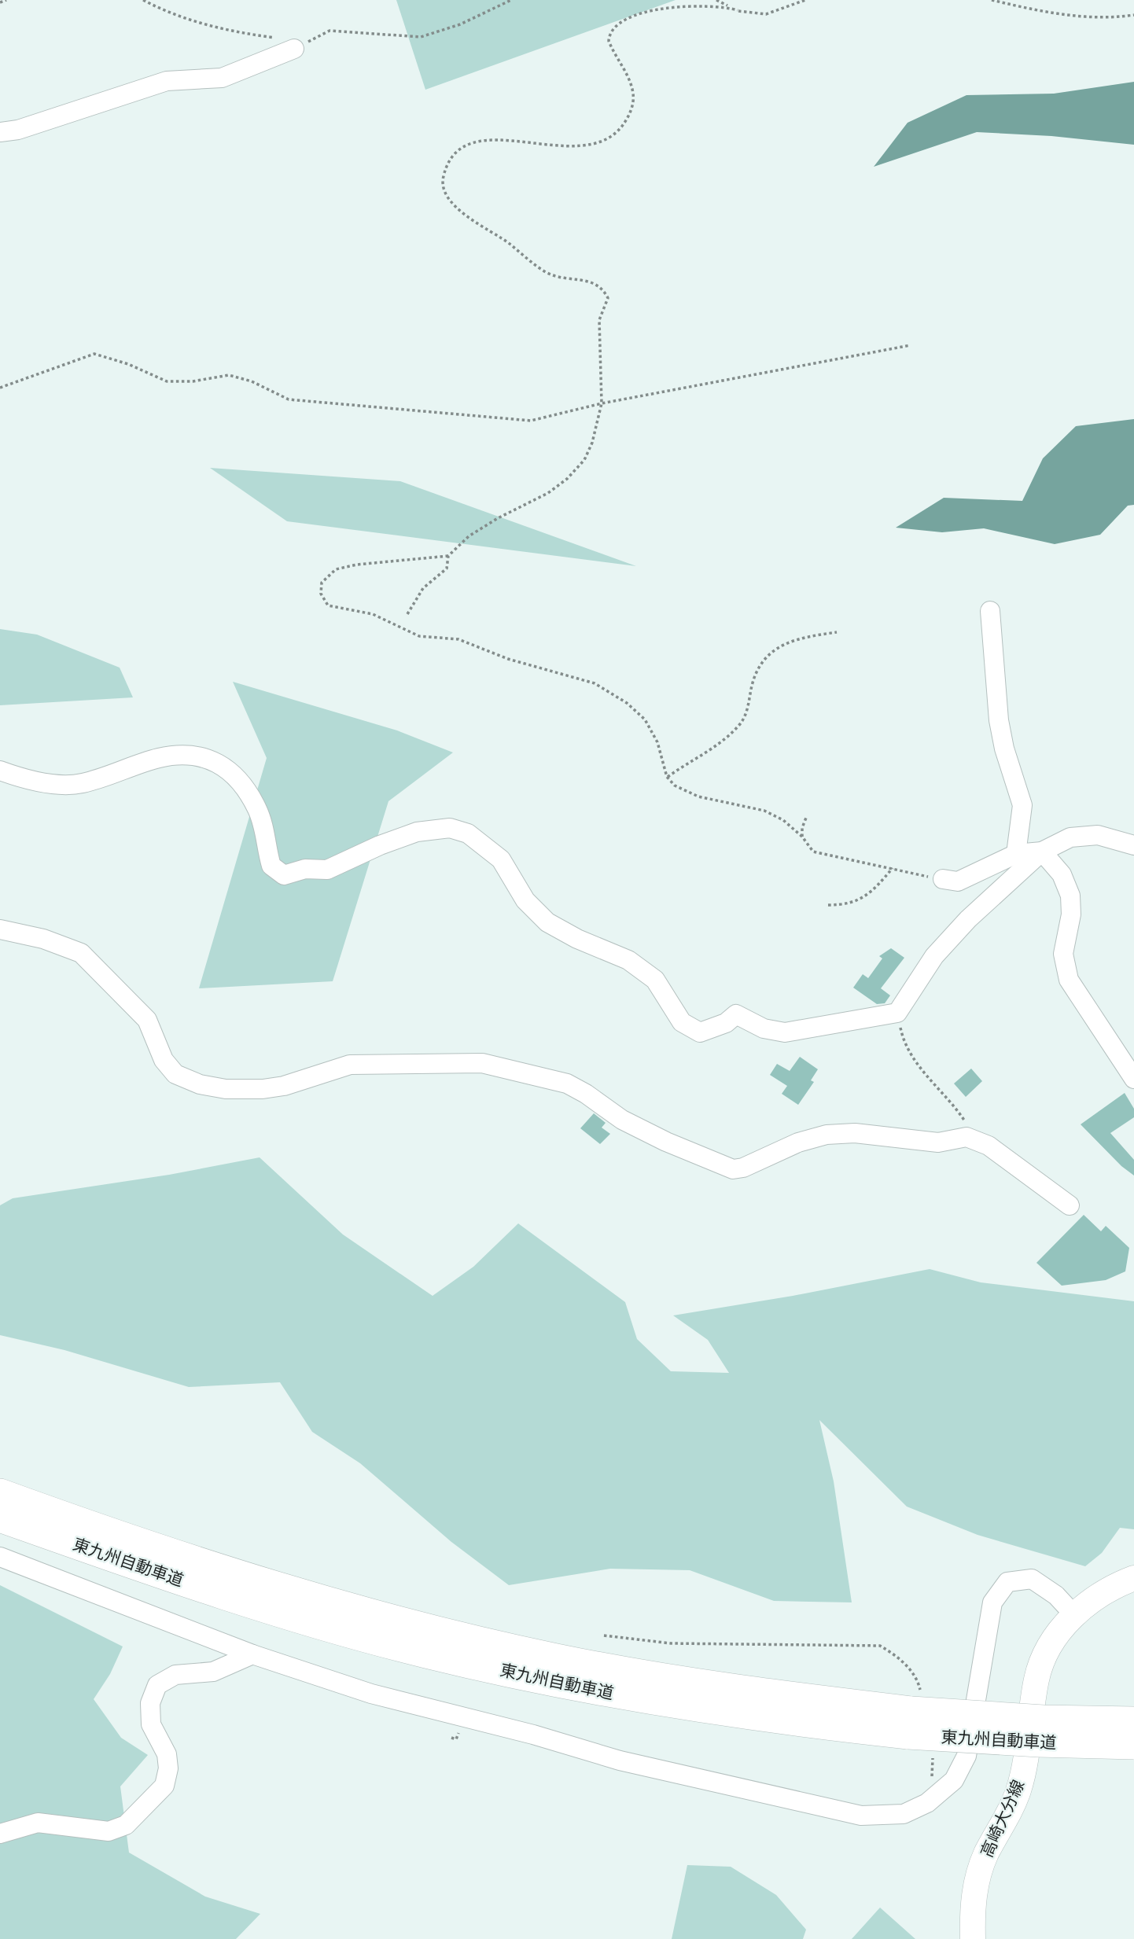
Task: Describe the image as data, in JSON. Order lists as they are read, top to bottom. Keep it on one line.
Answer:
{"streets":{"highway":["東九州自動車道"],"main road":["高崎大分線"]}}
